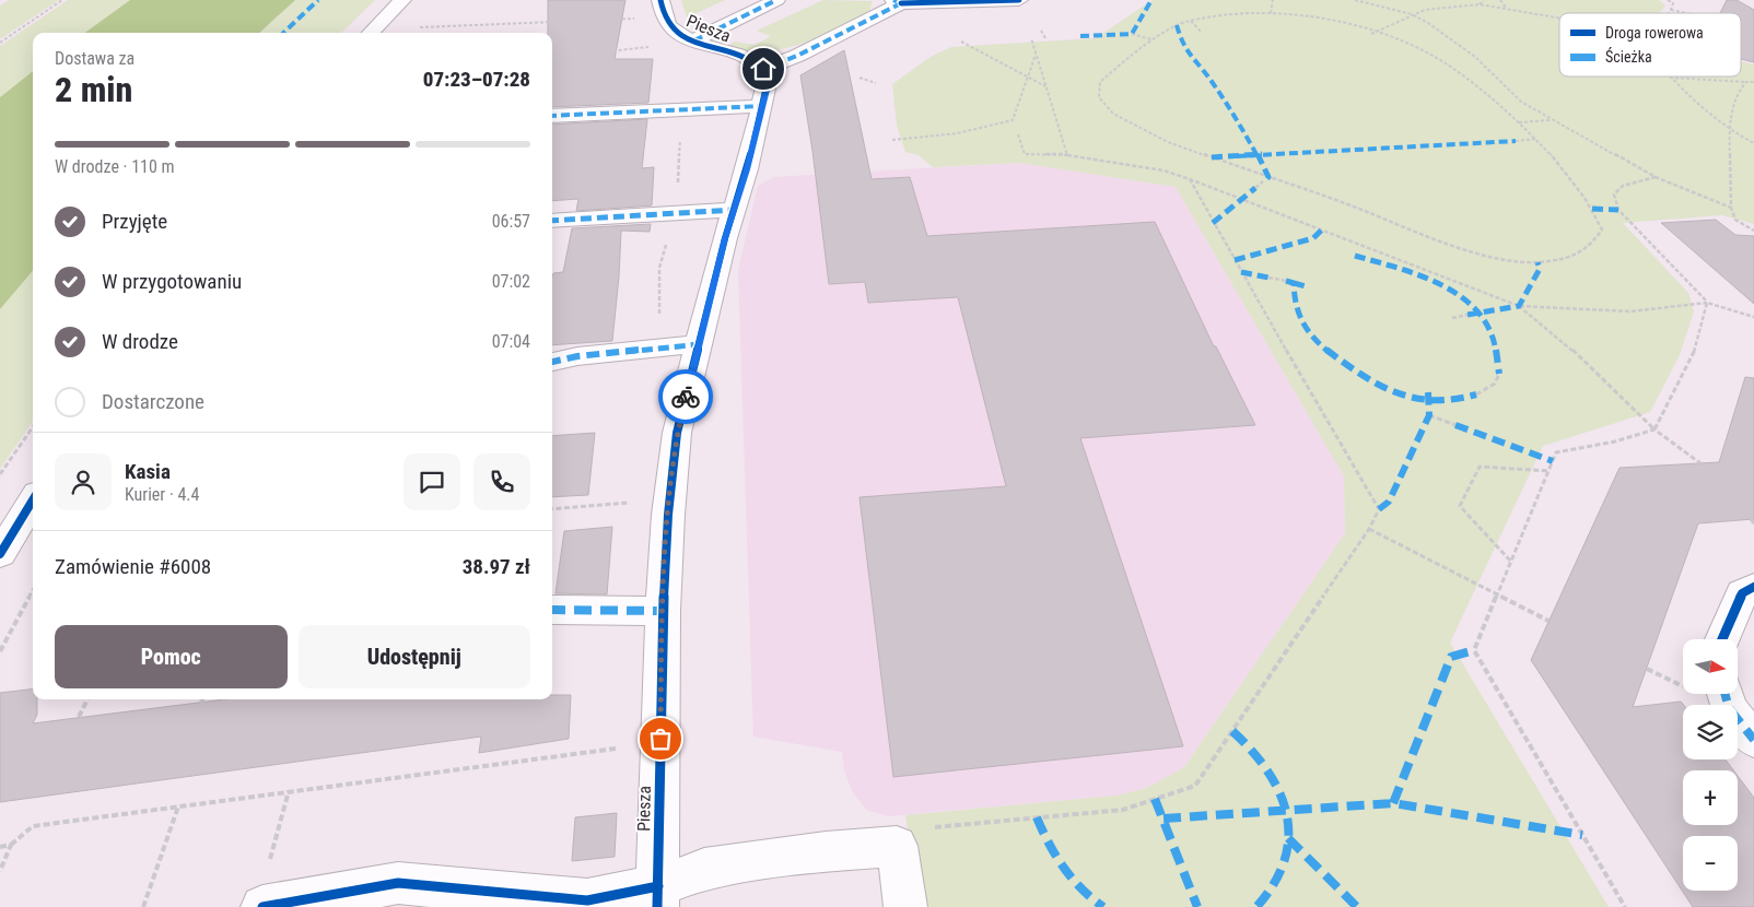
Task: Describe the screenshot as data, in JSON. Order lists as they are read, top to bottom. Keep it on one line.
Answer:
{"streets":{"street":["Piesza"]},"legend":["Droga rowerowa","Ścieżka"],"north":"right","page":{"heading":["2 min","Dostawa za","07:23–07:28"],"panel":["Kasia","Kurier · 4.4","Zamówienie #6008","38.97 zł"],"bar":"W drodze · 110 m","list":[["Przyjęte","06:57"],["W przygotowaniu","07:02"],["W drodze","07:04"],"Dostarczone"],"buttons":["Pomoc","Udostępnij"],"map_buttons":["+","−"]}}
